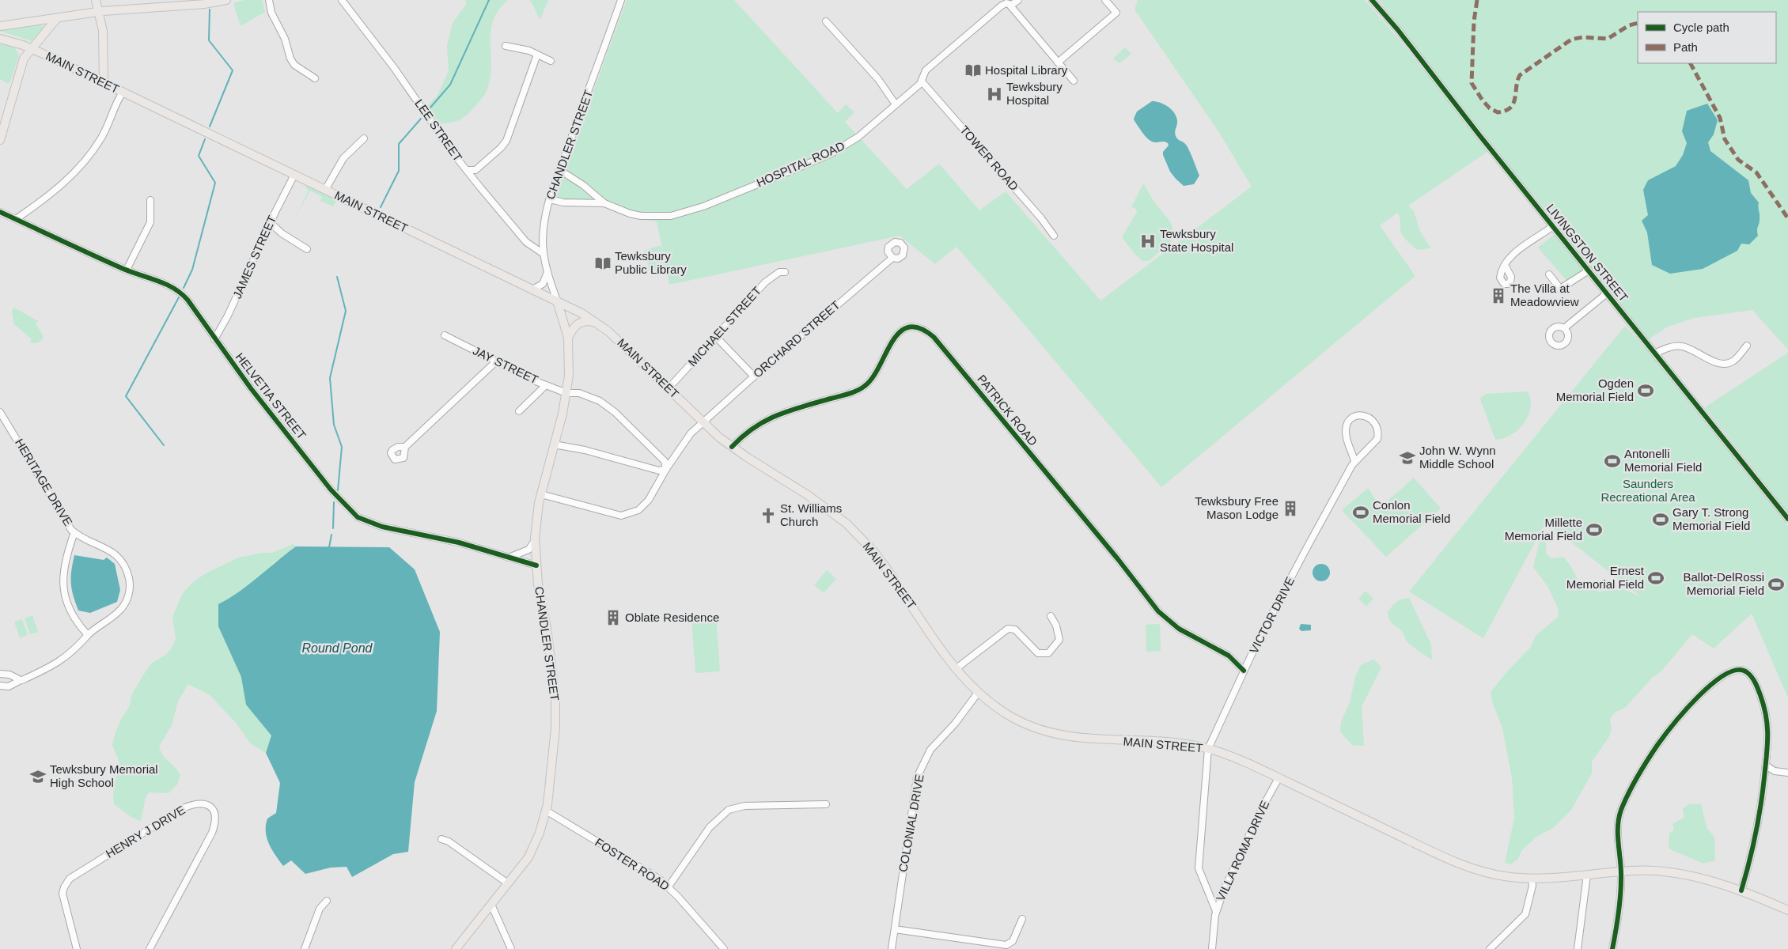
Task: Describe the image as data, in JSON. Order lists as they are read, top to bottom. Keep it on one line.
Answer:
{"streets":{"main road":["MAIN STREET","CHANDLER STREET"],"street":["LEE STREET","TOWER ROAD","HOSPITAL ROAD","LIVINGSTON STREET","JAMES STREET","MICHAEL STREET","ORCHARD STREET","JAY STREET","HELVETIA STREET","PATRICK ROAD","HERITAGE DRIVE","VICTOR DRIVE","COLONIAL DRIVE","HENRY J DRIVE","VILLA ROMA DRIVE","FOSTER ROAD"]},"crossings":[["MAIN STREET","CHANDLER STREET"],["MAIN STREET","JAMES STREET"],["MAIN STREET","MICHAEL STREET"],["MAIN STREET","ORCHARD STREET"],["MAIN STREET","PATRICK ROAD"],["MAIN STREET","VICTOR DRIVE"],["MAIN STREET","COLONIAL DRIVE"],["MAIN STREET","VILLA ROMA DRIVE"],["LEE STREET","CHANDLER STREET"],["CHANDLER STREET","HOSPITAL ROAD"],["CHANDLER STREET","ORCHARD STREET"],["CHANDLER STREET","JAY STREET"],["CHANDLER STREET","HELVETIA STREET"],["CHANDLER STREET","FOSTER ROAD"],["TOWER ROAD","HOSPITAL ROAD"],["JAMES STREET","HELVETIA STREET"],["ORCHARD STREET","JAY STREET"],["PATRICK ROAD","VICTOR DRIVE"],["VICTOR DRIVE","VILLA ROMA DRIVE"]],"water":["Round Pond"],"parks":["Saunders Recreational Area"],"places":{"library":["Hospital Library","Tewksbury Public Library"],"hospital":["Tewksbury Hospital","Tewksbury State Hospital"],"building":["The Villa at Meadowview","Tewksbury Free Mason Lodge","Oblate Residence"],"sports":["Ogden Memorial Field","Antonelli Memorial Field","Conlon Memorial Field","Gary T. Strong Memorial Field","Millette Memorial Field","Ernest Memorial Field","Ballot-DelRossi Memorial Field"],"school or university":["John W. Wynn Middle School","Tewksbury Memorial High School"],"church":["St. Williams Church"]},"legend":["Cycle path","Path"]}
